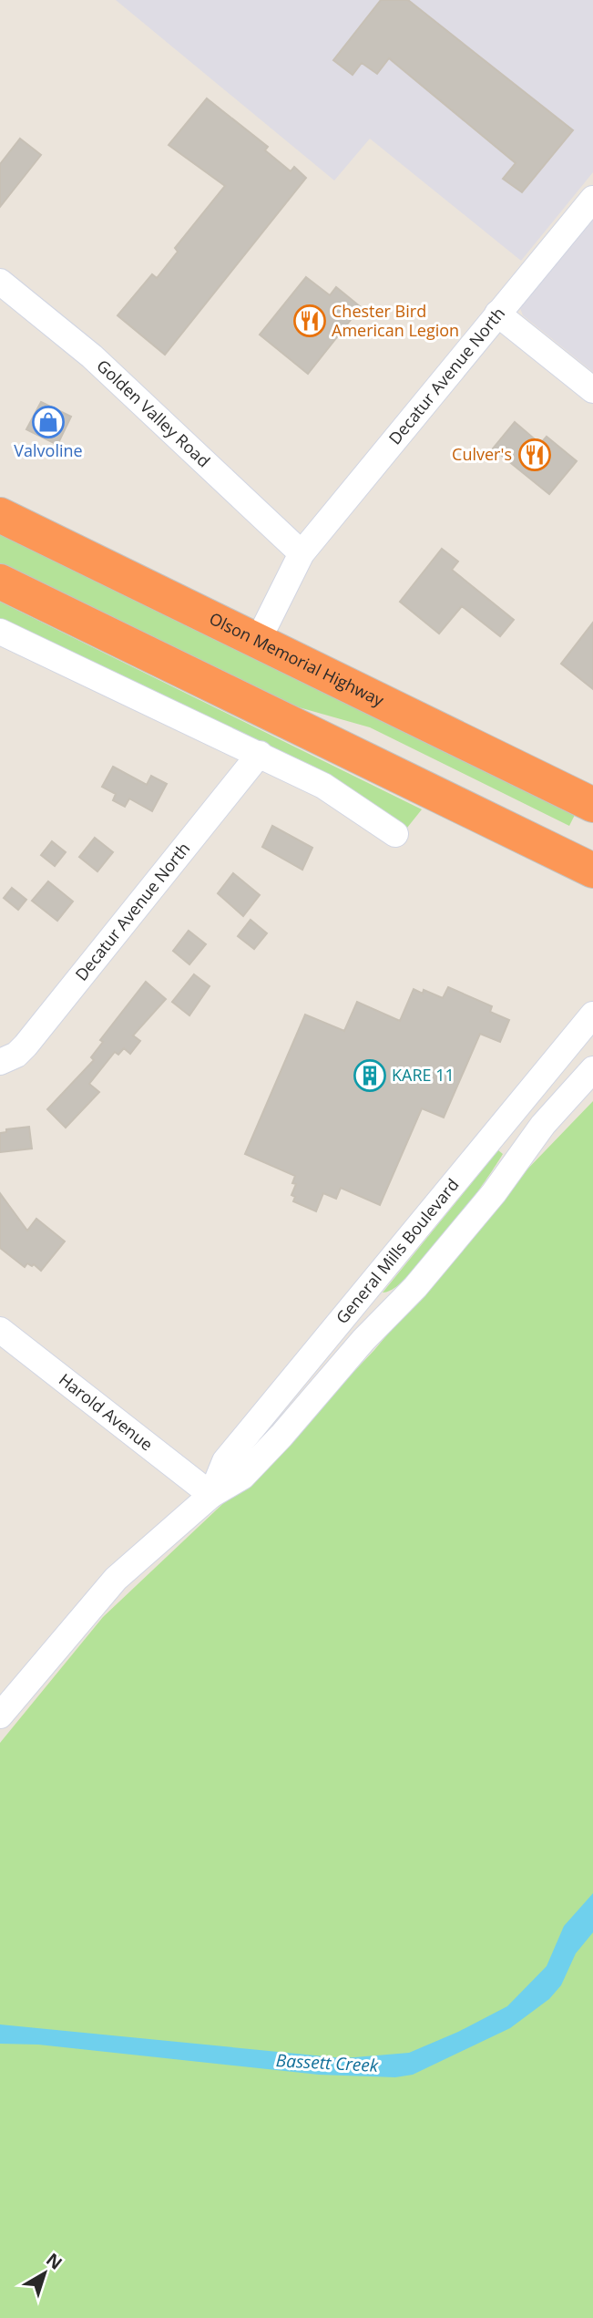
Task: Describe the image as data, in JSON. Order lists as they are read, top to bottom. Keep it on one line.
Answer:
{"streets":{"highway":["Olson Memorial Highway"],"street":["Decatur Avenue North","Golden Valley Road","General Mills Boulevard","Harold Avenue"]},"crossings":[["Decatur Avenue North","Golden Valley Road"],["Decatur Avenue North","Olson Memorial Highway"],["General Mills Boulevard","Harold Avenue"]],"water":["Bassett Creek"],"places":{"restaurant":["Chester Bird American Legion","Culver's"],"shop":["Valvoline"],"building":["KARE 11"]},"north":"top right"}
